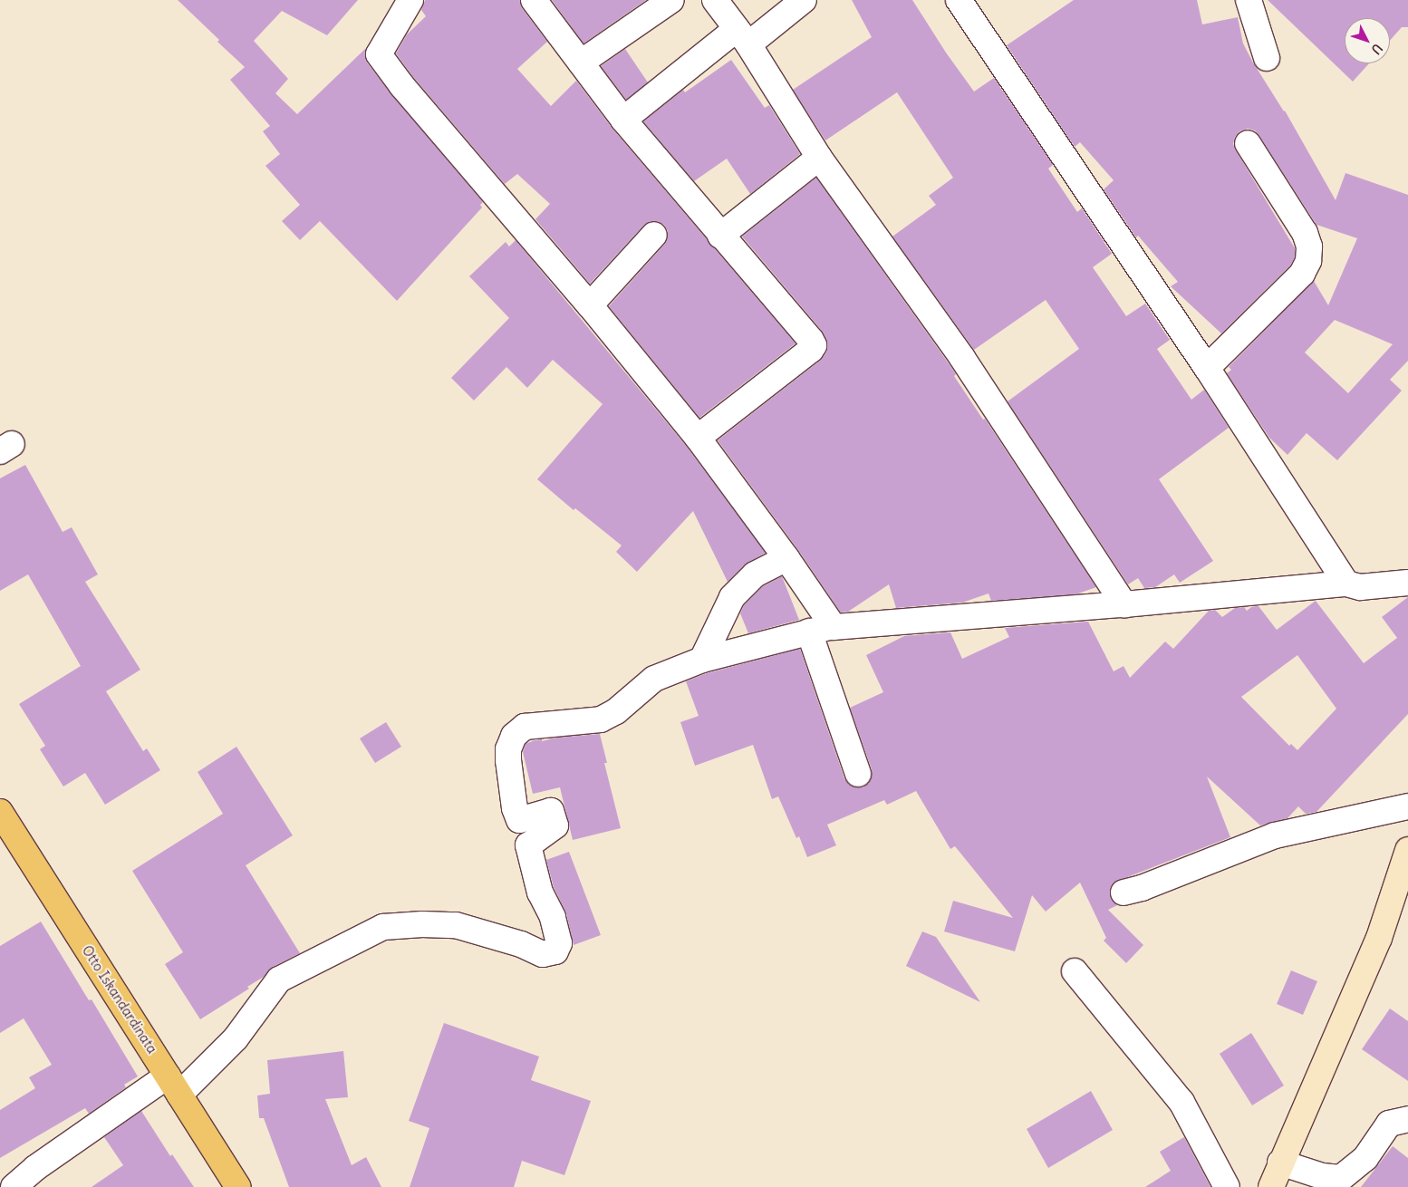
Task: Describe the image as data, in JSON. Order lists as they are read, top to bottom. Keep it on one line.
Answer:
{"streets":{"main road":["Otto Iskandardinata"]},"north":"bottom right"}
